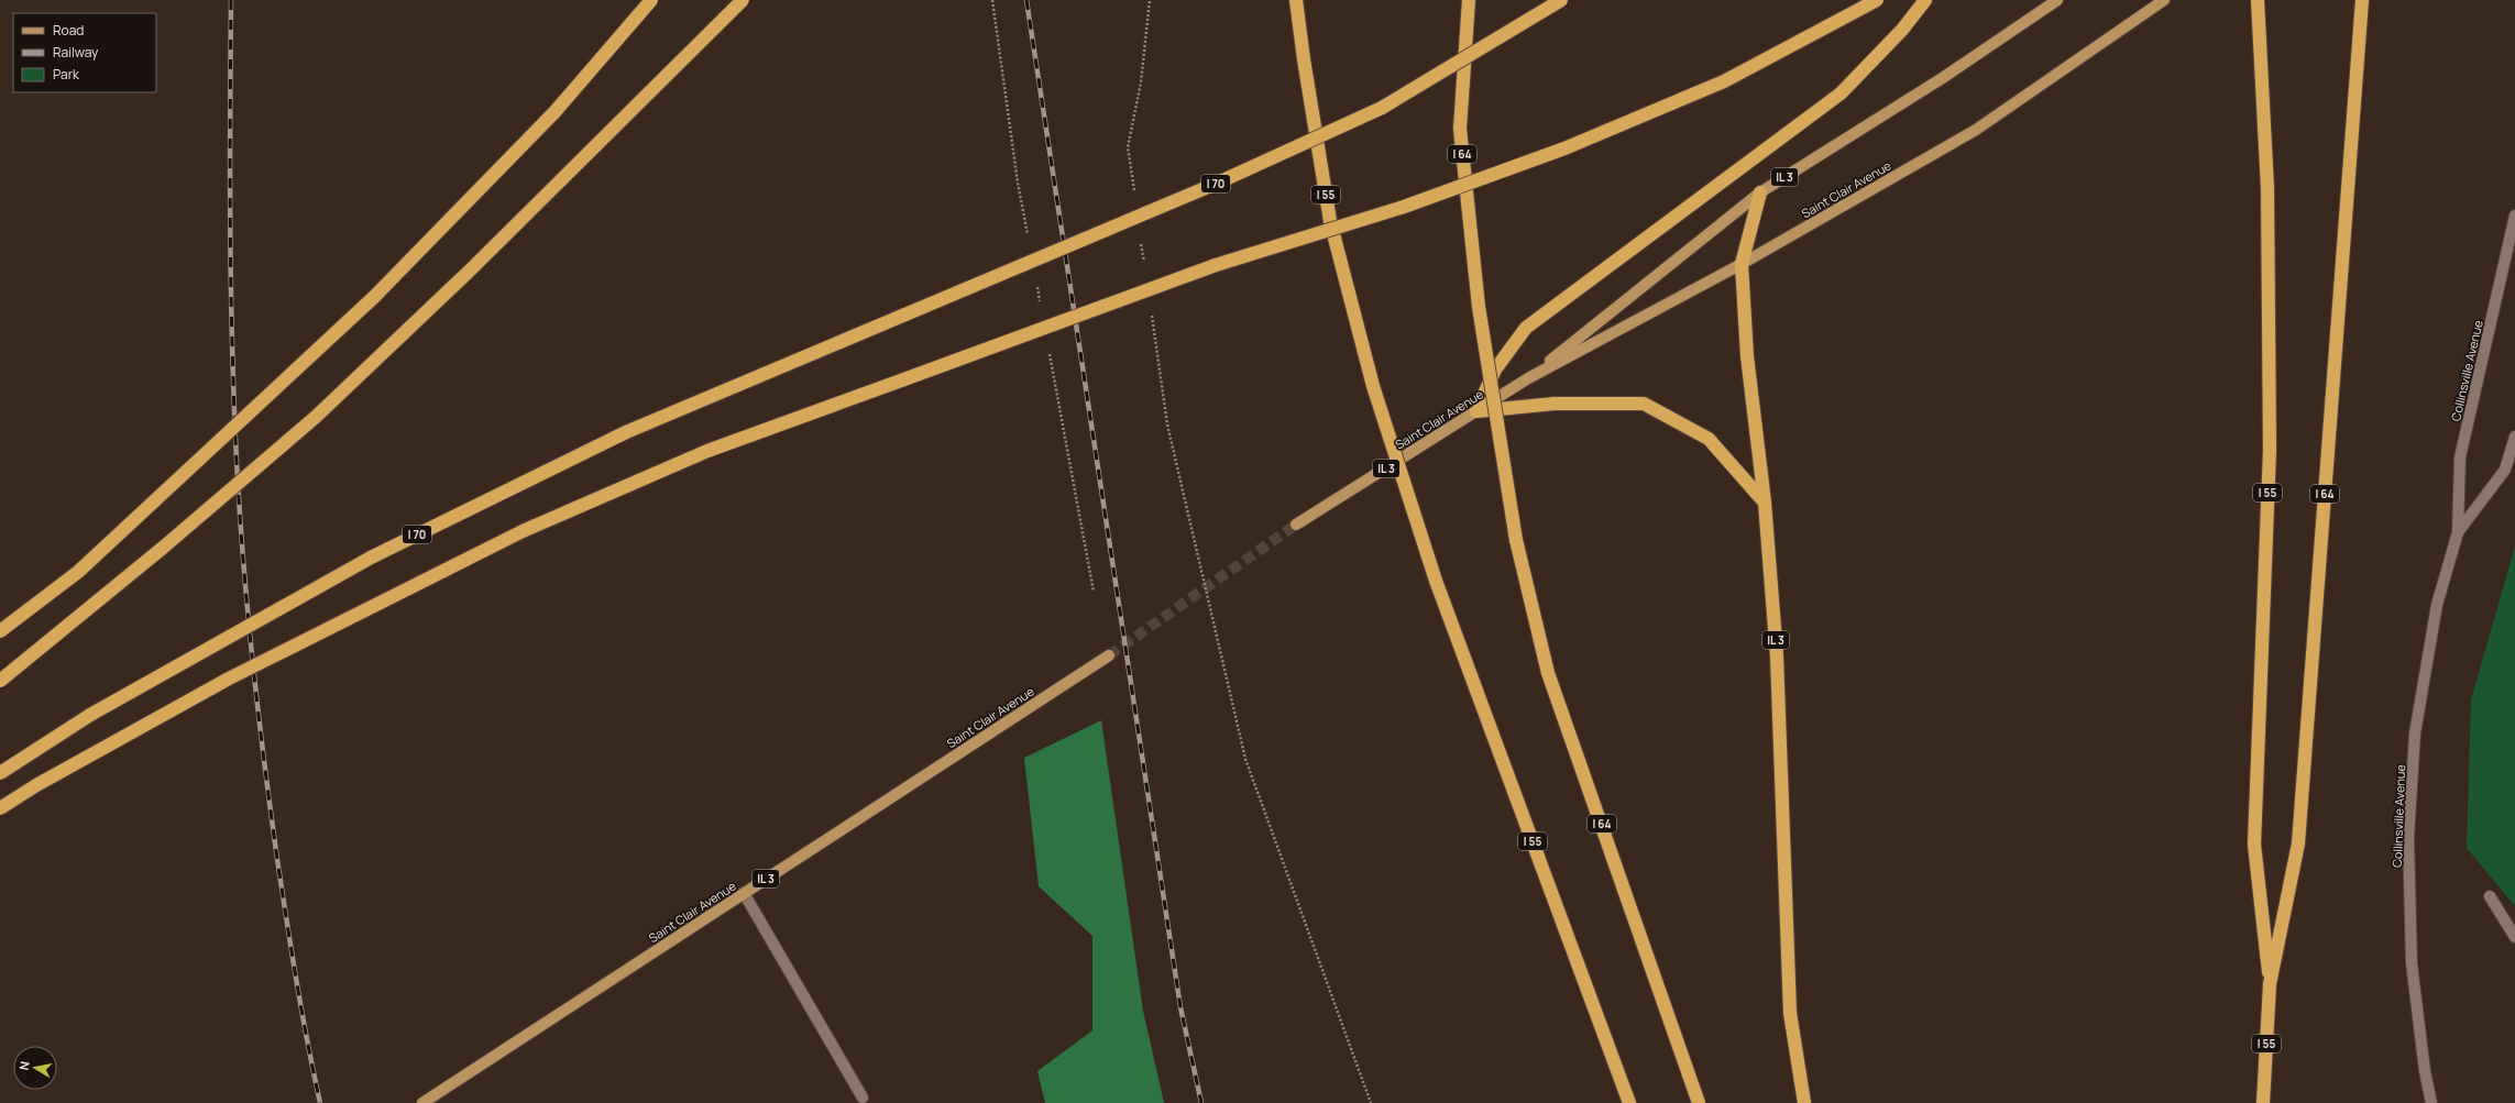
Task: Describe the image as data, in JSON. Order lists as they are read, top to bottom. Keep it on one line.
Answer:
{"streets":{"highway":["I 64","IL 3","I 70","I 55"],"main road":["Saint Clair Avenue","Collinsville Avenue"]},"crossings":[["I 64","I 55"],["IL 3","Saint Clair Avenue"]],"legend":["Road","Railway","Park"],"north":"left"}
